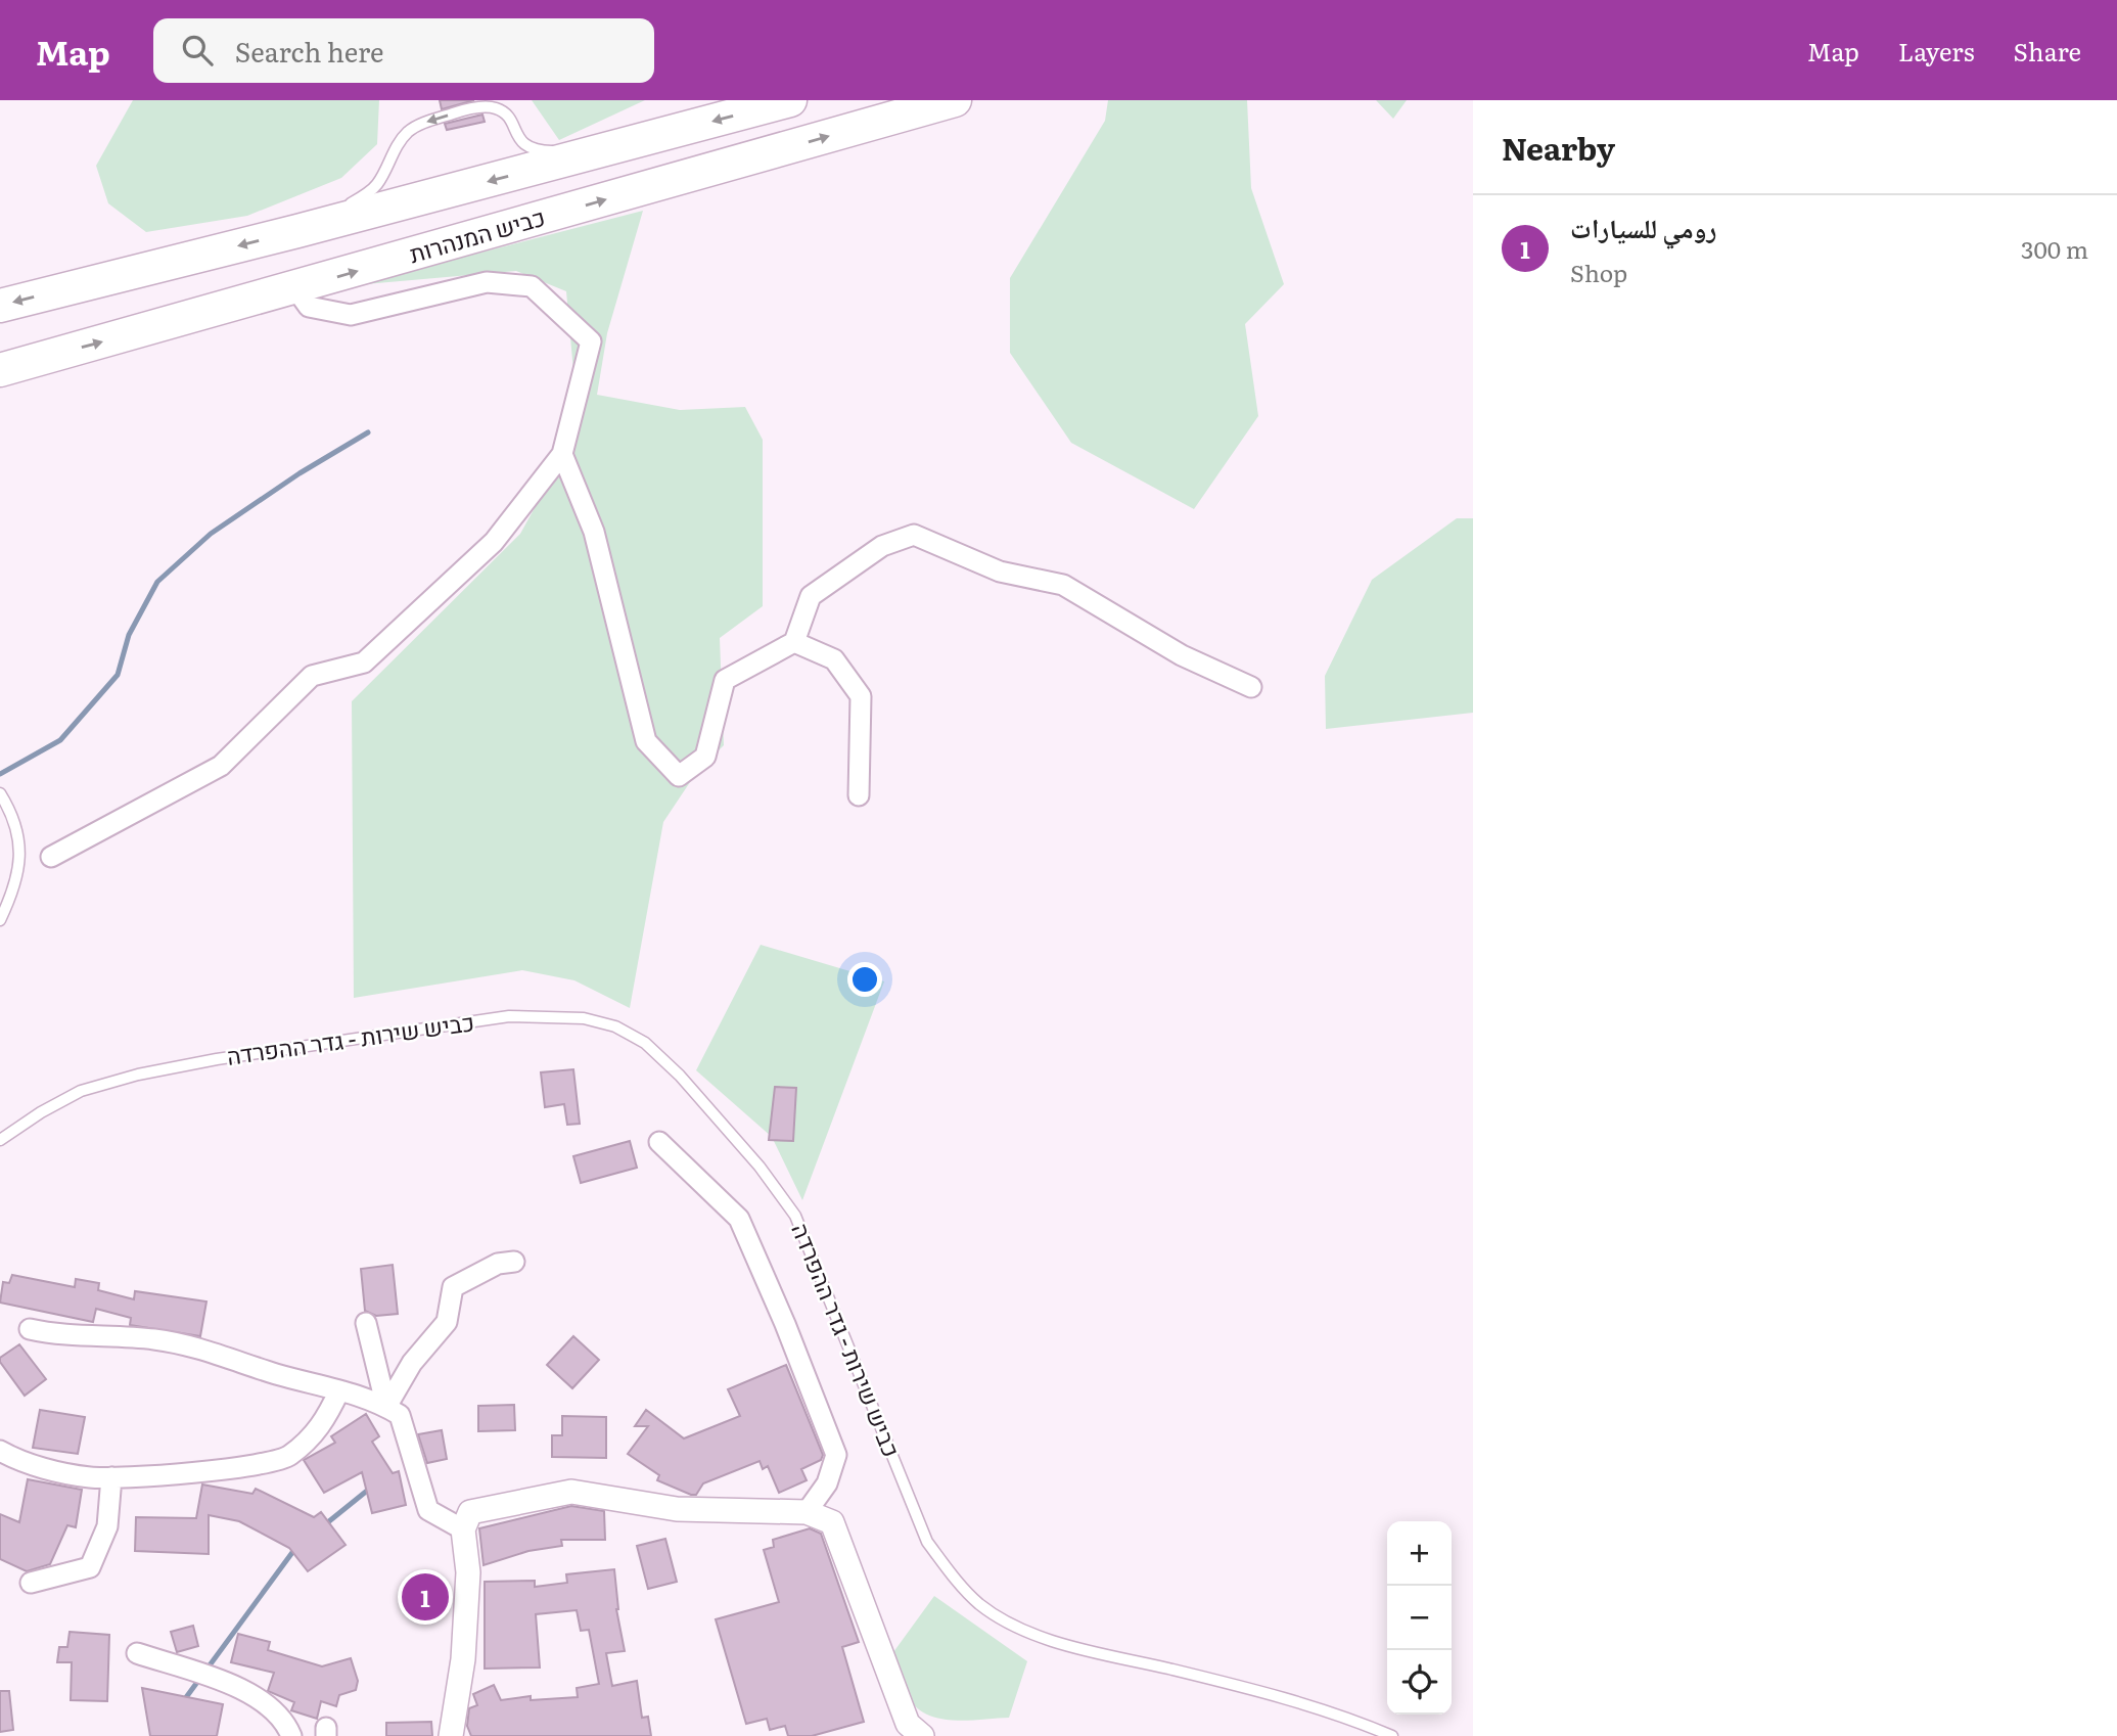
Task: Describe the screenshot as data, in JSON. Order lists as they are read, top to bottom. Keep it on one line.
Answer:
{"streets":{"highway":["כביש המנהרות"],"lane":["כביש שירות - גדר ההפרדה"]},"page":{"header":"Map","search":"Search here","nav":["Map","Layers","Share"],"heading":"Nearby","list":[{"mark":"1","name":"رومي للسيارات","note":"Shop","value":"300 m"}],"map_buttons":["+","−"],"pins":"1"}}
